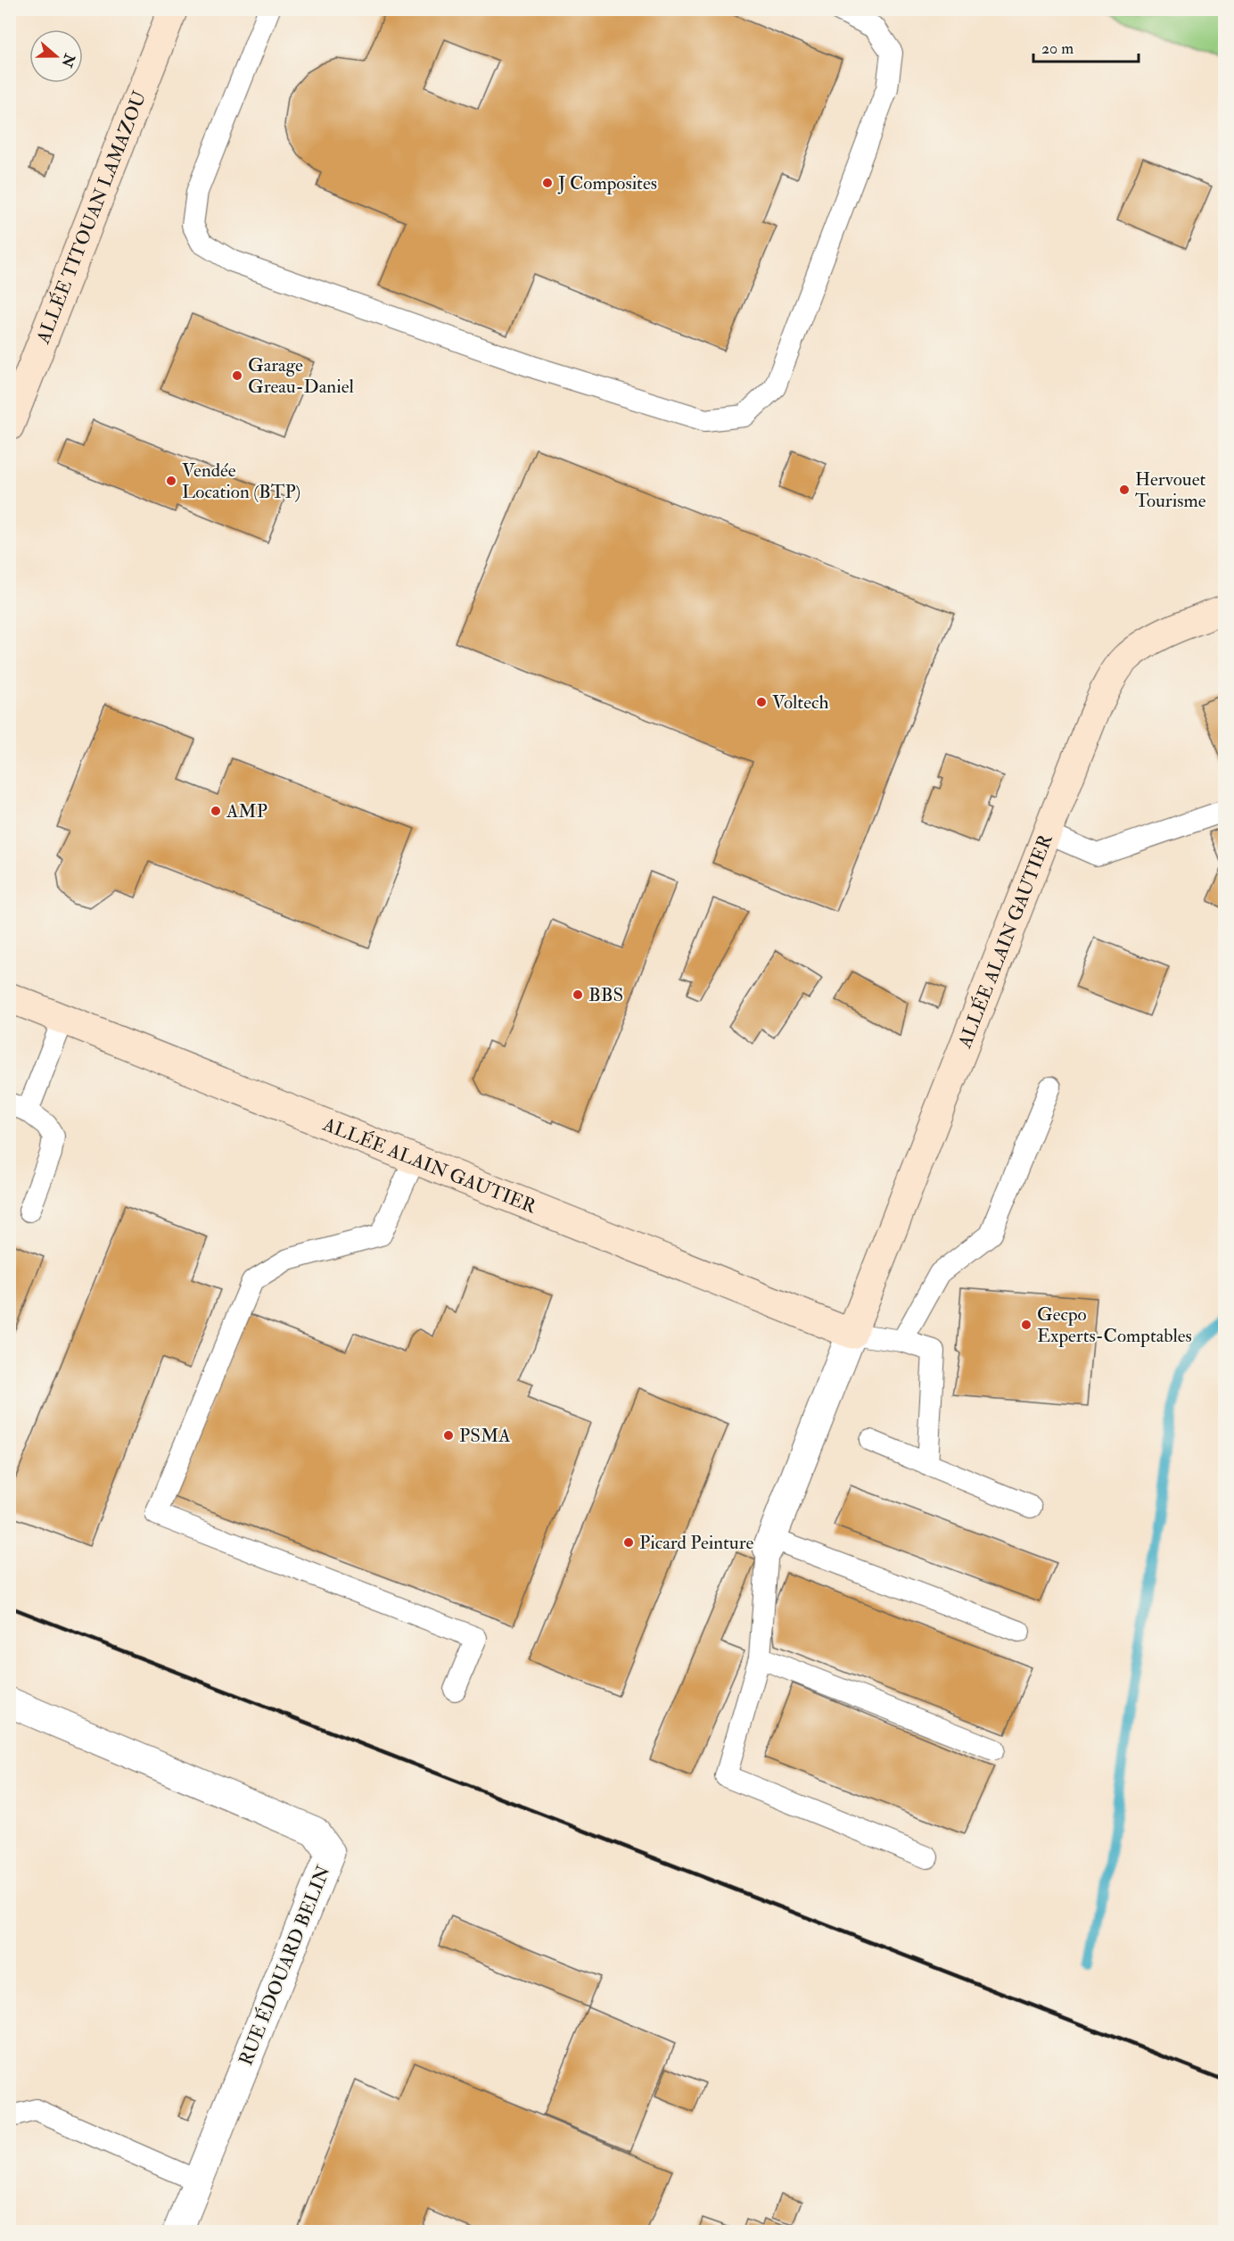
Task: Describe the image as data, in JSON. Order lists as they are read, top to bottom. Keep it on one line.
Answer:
{"streets":{"street":["ALLÉE TITOUAN LAMAZOU","ALLÉE ALAIN GAUTIER","RUE ÉDOUARD BELIN"]},"places":["J Composites","Garage Greau-Daniel","Vendée Location (BTP)","Hervouet Tourisme","Voltech","AMP","BBS","Gecpo Experts-Comptables","PSMA","Picard Peinture"],"scale_bar":"20 m","north":"right"}
